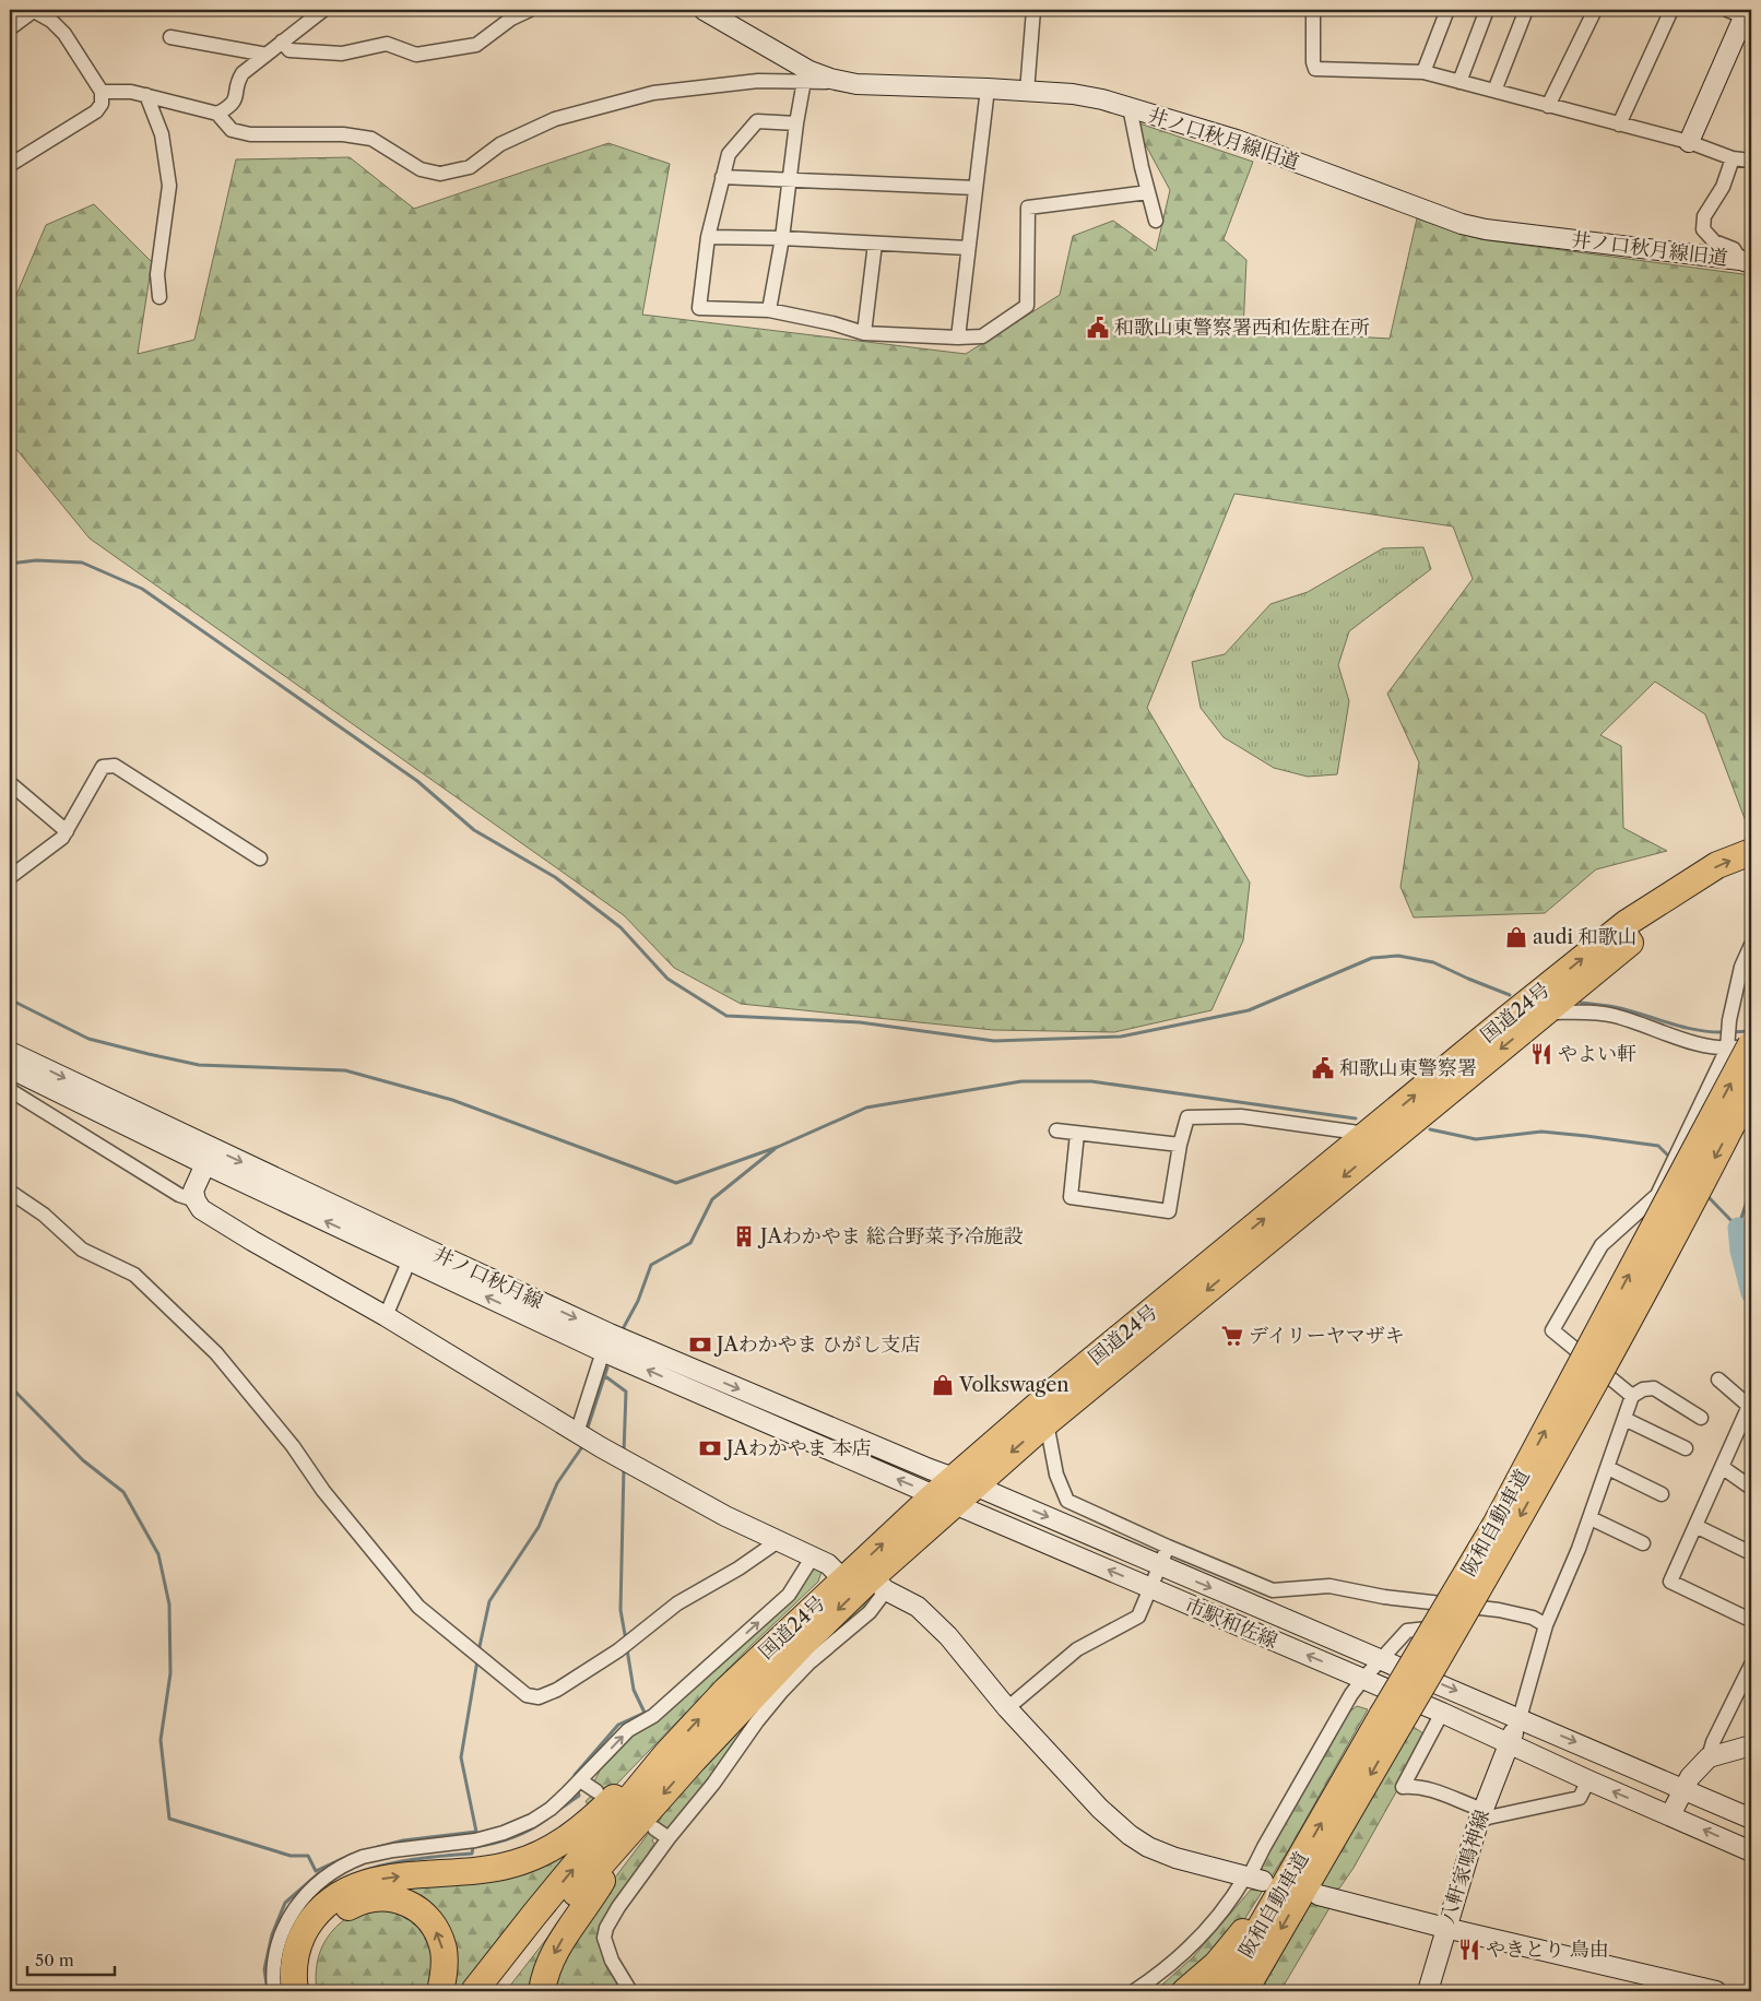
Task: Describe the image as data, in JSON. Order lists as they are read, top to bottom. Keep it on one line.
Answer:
{"streets":{"highway":["国道24号","阪和自動車道"],"street":["井ノ口秋月線旧道","井ノ口秋月線","市駅和佐線","八軒家鳴神線"]},"crossings":[["国道24号","井ノ口秋月線"],["国道24号","市駅和佐線"],["井ノ口秋月線","市駅和佐線"],["市駅和佐線","八軒家鳴神線"]],"places":{"public building":["和歌山東警察署西和佐駐在所","和歌山東警察署"],"shop":["audi 和歌山","Volkswagen"],"restaurant":["やよい軒","やきとり 鳥由"],"building":["JAわかやま 総合野菜予冷施設"],"supermarket":["デイリーヤマザキ"],"bank":["JAわかやま ひがし支店","JAわかやま 本店"]},"scale_bar":"50 m"}
